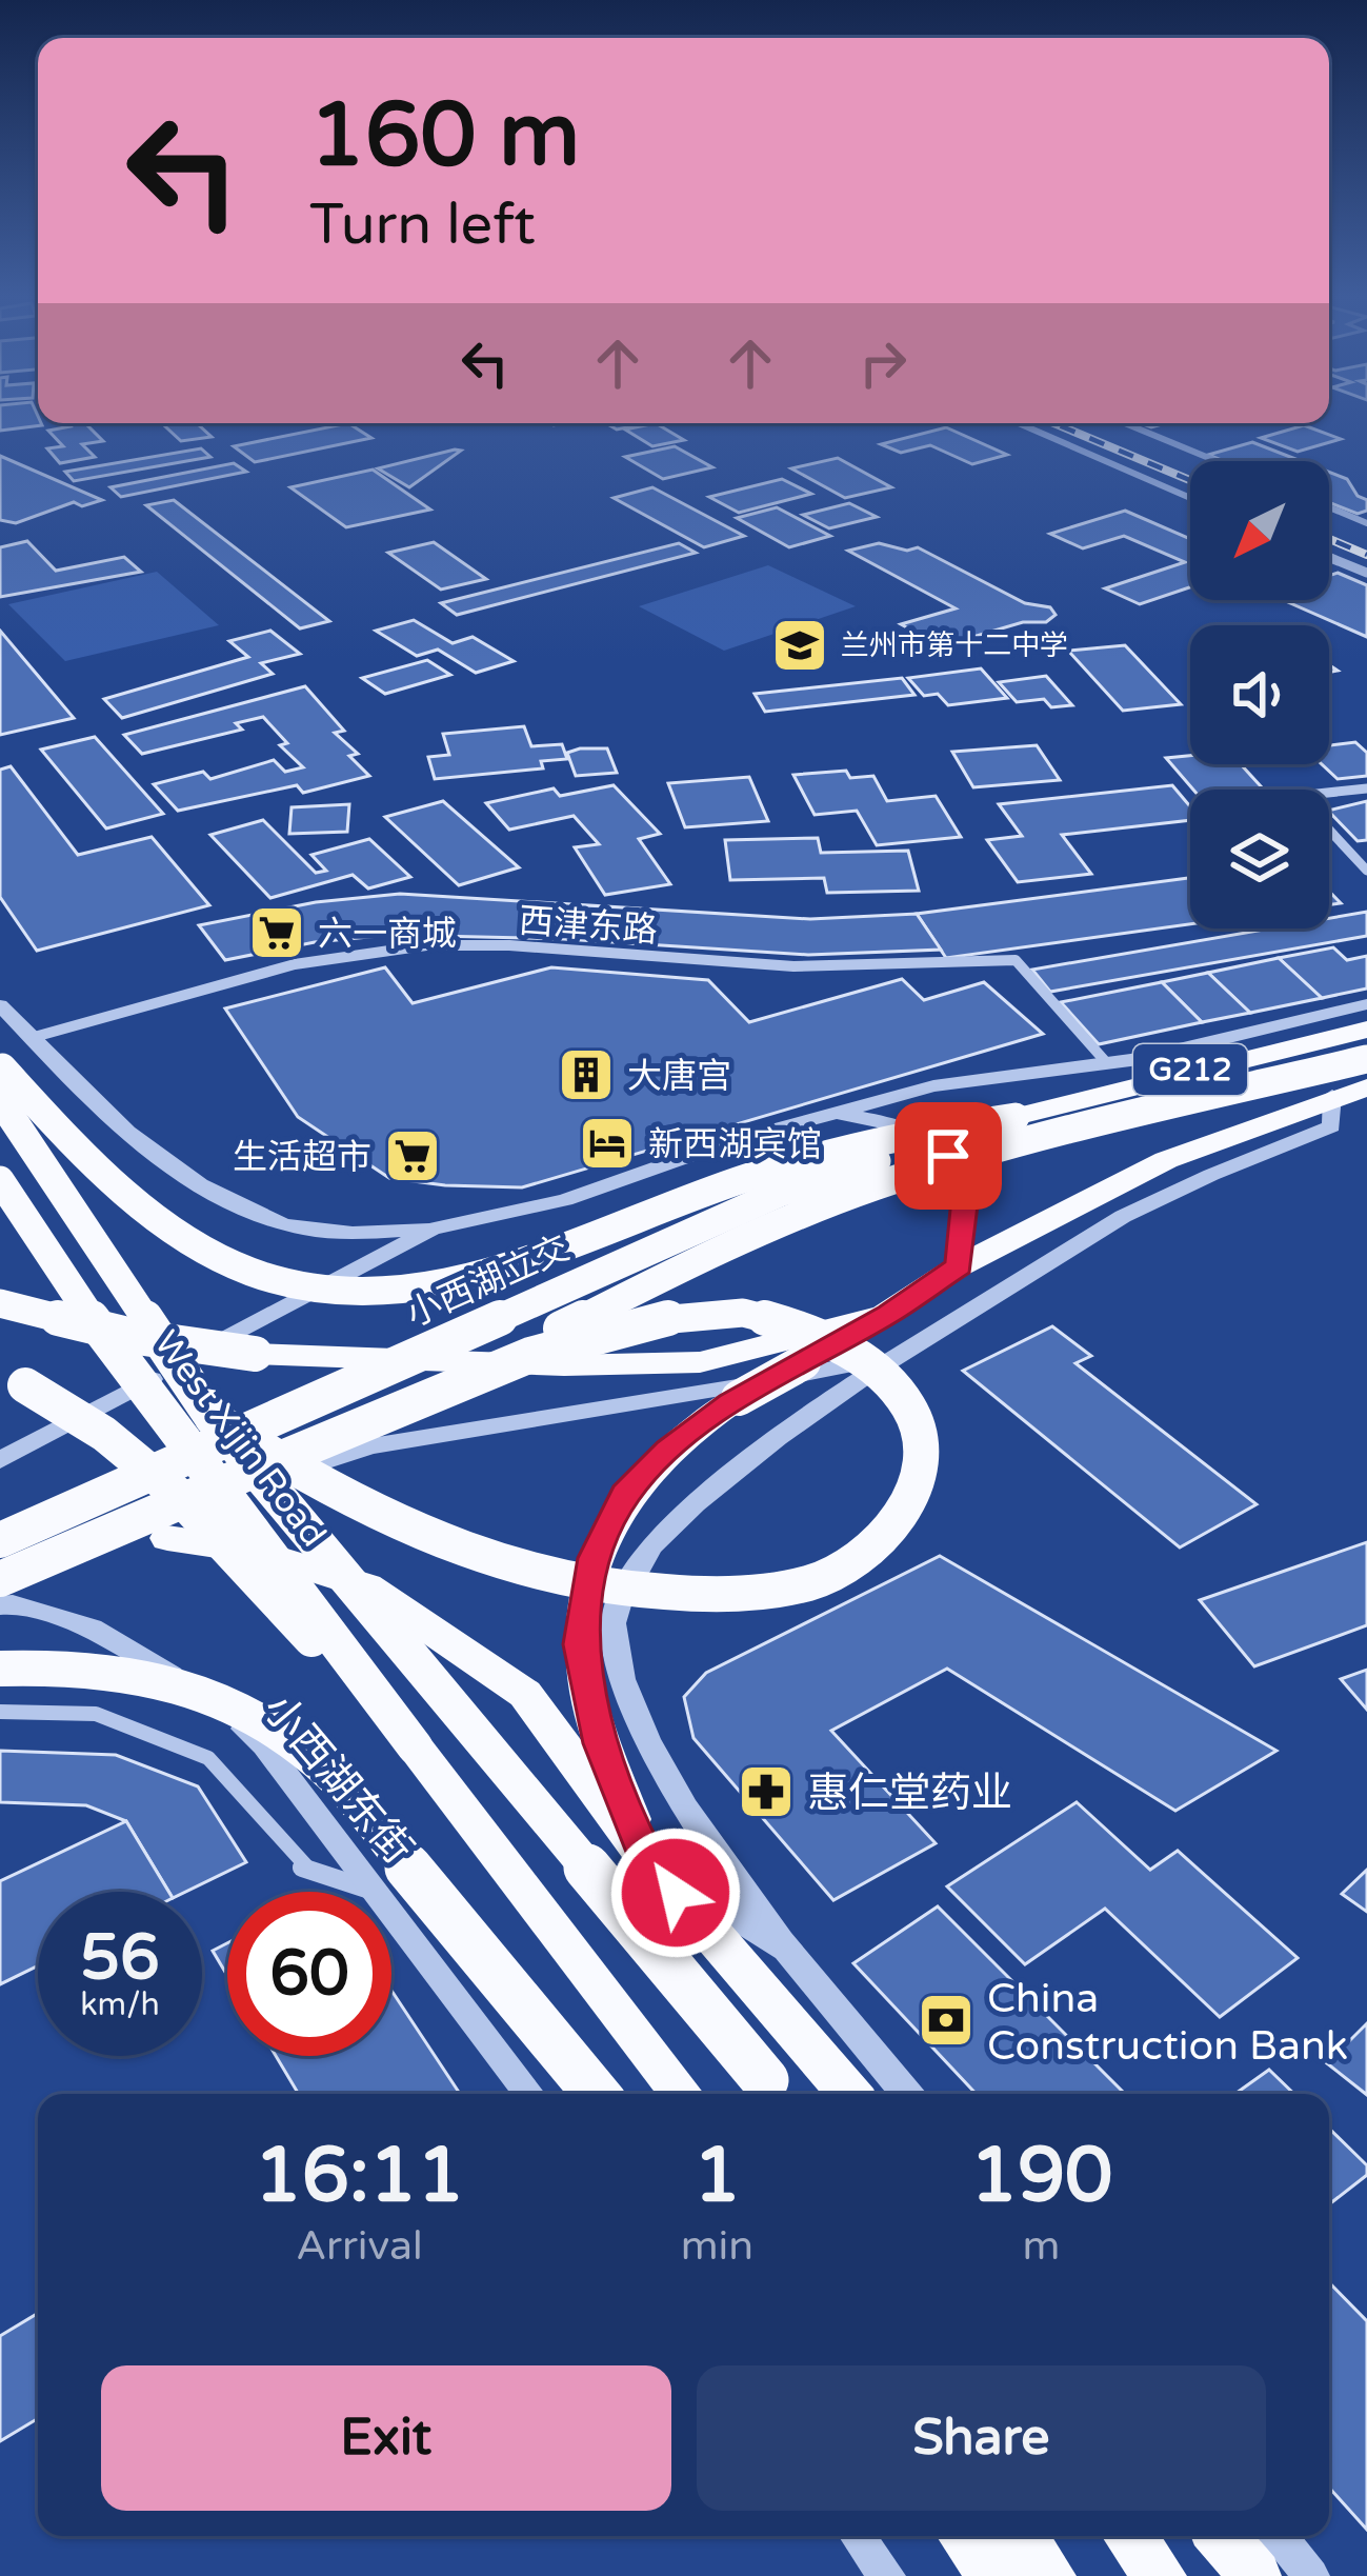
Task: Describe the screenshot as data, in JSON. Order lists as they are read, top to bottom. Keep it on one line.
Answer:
{"streets":{"main road":["G212","小西湖立交","West Xijin Road"],"street":["西津东路","小西湖东街"]},"crossings":[["G212","小西湖立交"]],"places":{"school or university":["兰州市第十二中学"],"supermarket":["六一商城","生活超市"],"building":["大唐宫"],"hotel":["新西湖宾馆"],"pharmacy":["惠仁堂药业"],"bank":["China Construction Bank"]},"north":"bottom left","page":{"turn":["160 m","Turn left"],"speed":"56 km/h","limit":"60","eta":["16:11","Arrival","1","min","190","m"],"buttons":["Exit","Share"]}}
